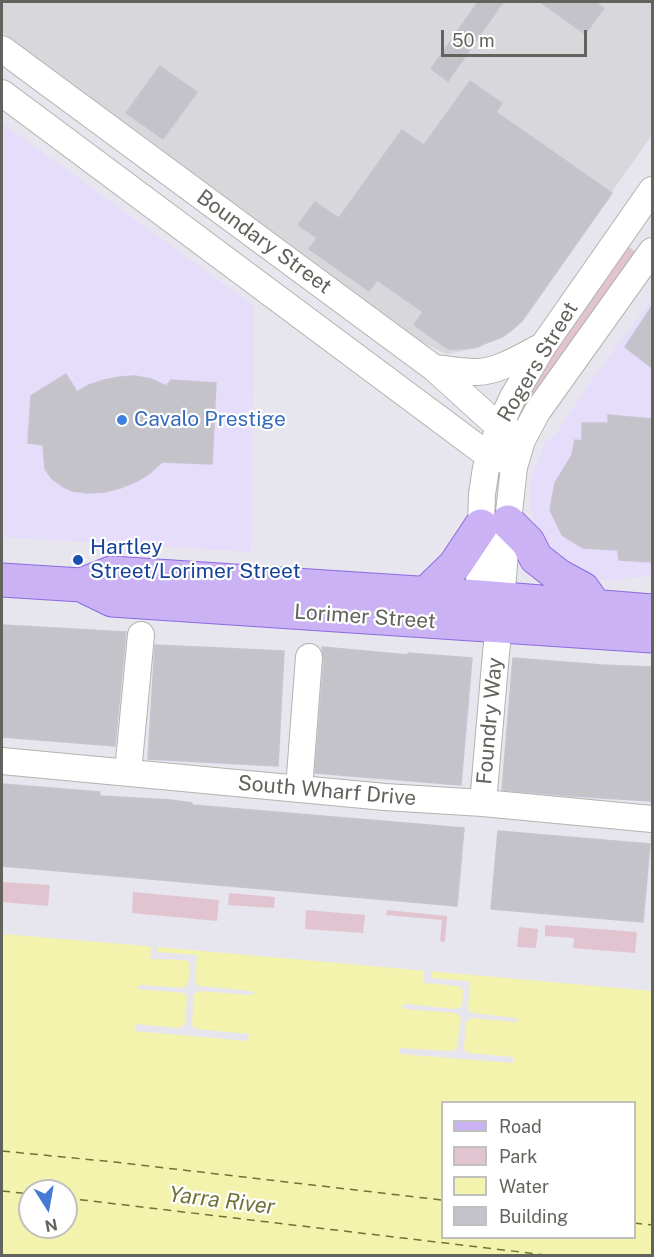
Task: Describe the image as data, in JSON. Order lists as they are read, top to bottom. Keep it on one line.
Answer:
{"streets":{"main road":["Lorimer Street"],"street":["Boundary Street","Rogers Street","Foundry Way","South Wharf Drive"]},"crossings":[["Boundary Street","Rogers Street"],["Rogers Street","Lorimer Street"],["Rogers Street","Foundry Way"],["Lorimer Street","Foundry Way"],["Foundry Way","South Wharf Drive"]],"water":["Yarra River"],"places":["Cavalo Prestige","Hartley Street/Lorimer Street"],"legend":["Road","Park","Water","Building"],"scale_bar":"50 m","north":"bottom"}
